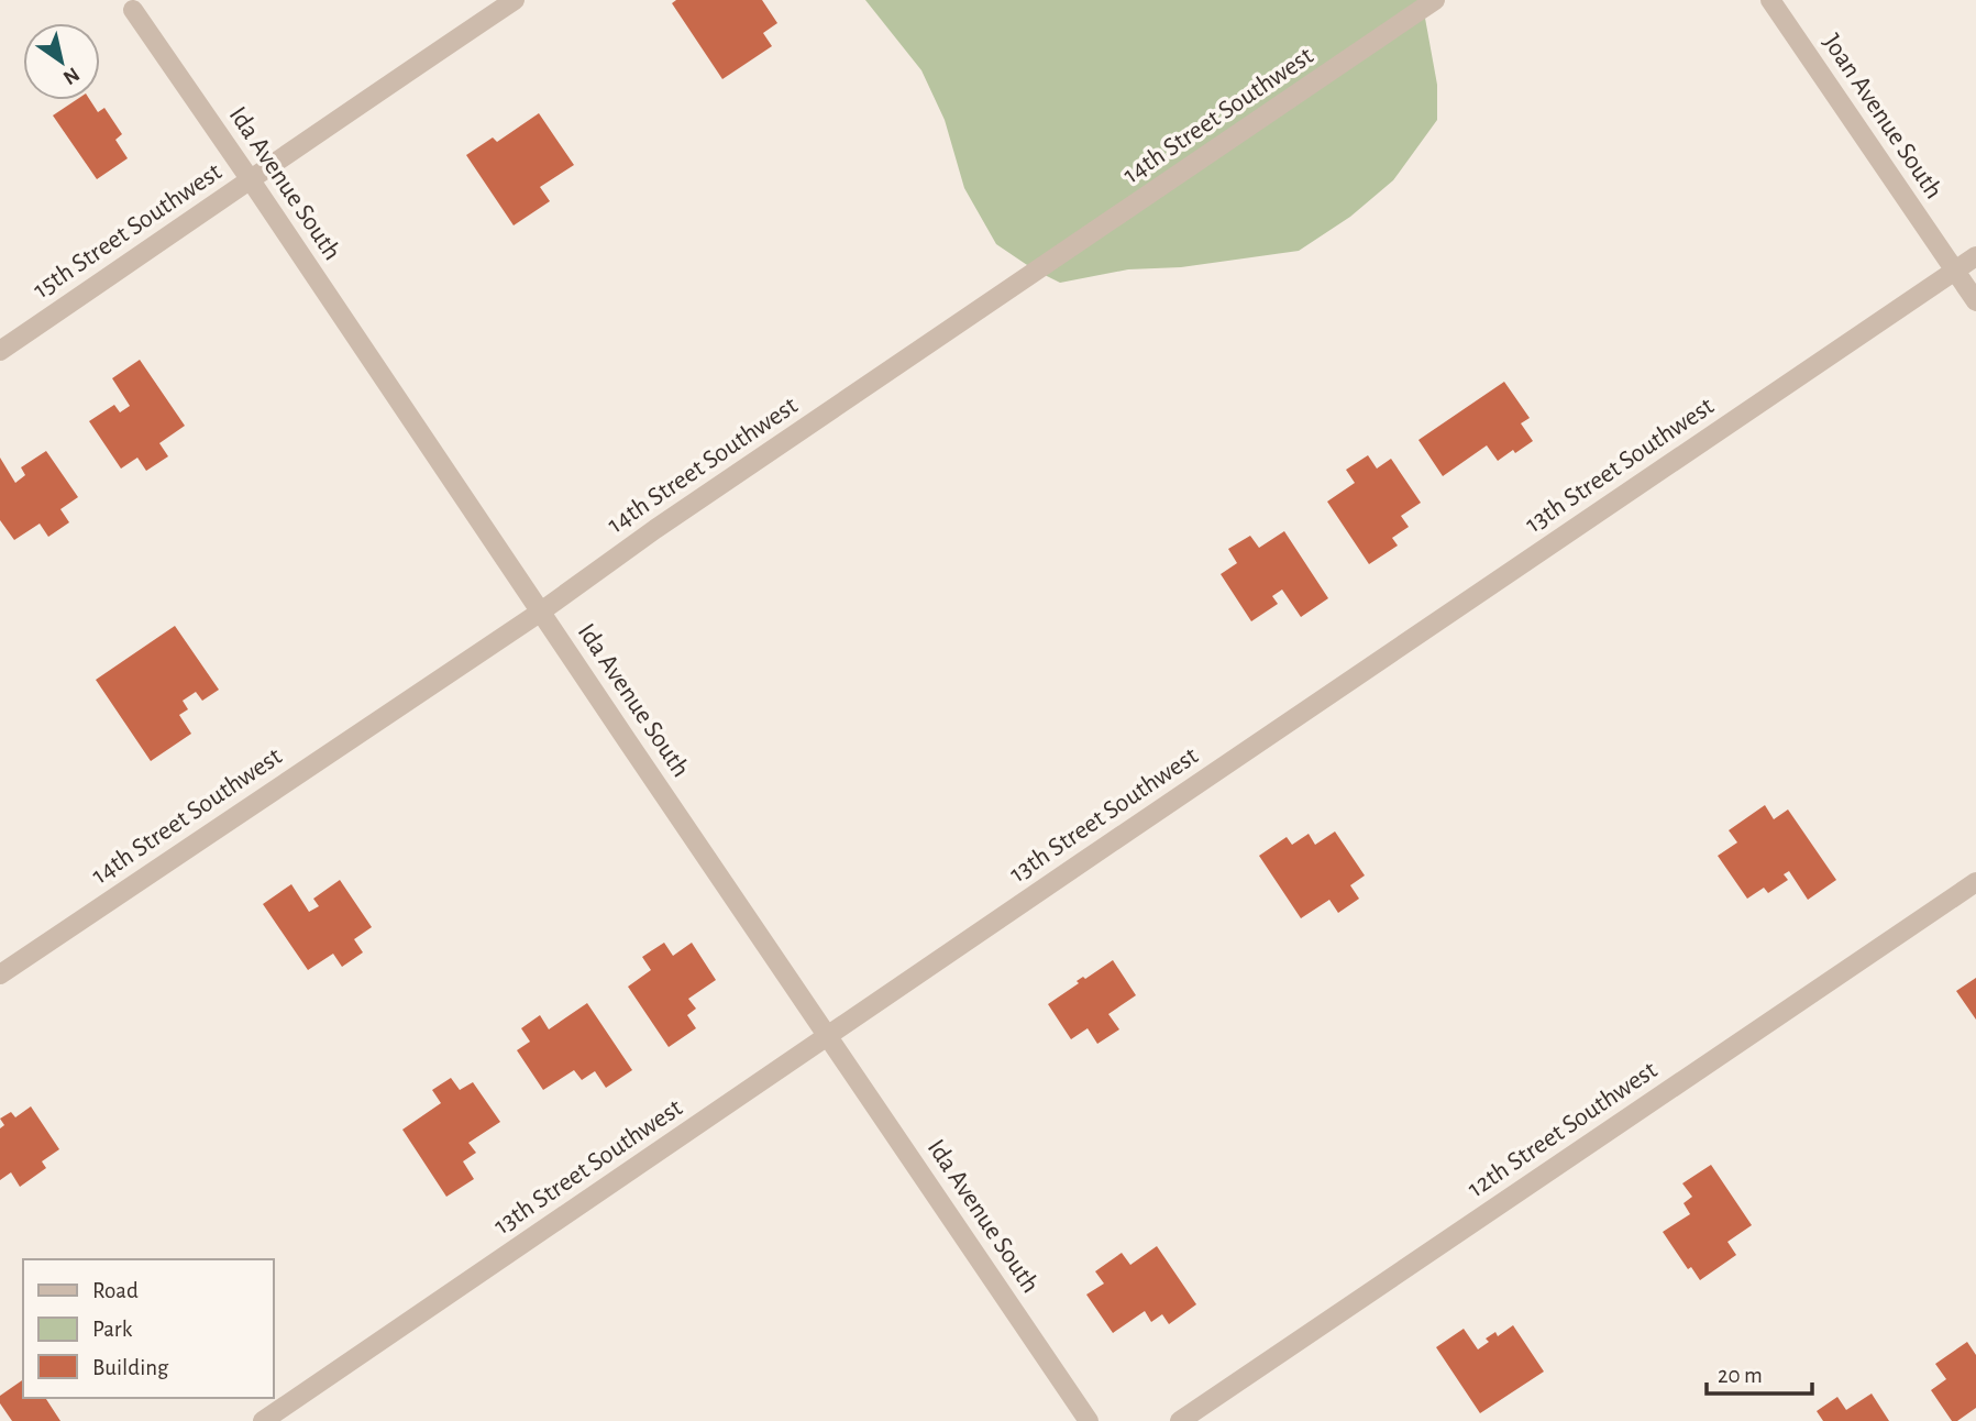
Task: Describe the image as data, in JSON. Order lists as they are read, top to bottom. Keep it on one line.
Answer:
{"streets":{"street":["14th Street Southwest","Joan Avenue South","Ida Avenue South","15th Street Southwest","13th Street Southwest","12th Street Southwest"]},"crossings":[["14th Street Southwest","Ida Avenue South"],["Joan Avenue South","13th Street Southwest"],["Ida Avenue South","15th Street Southwest"],["Ida Avenue South","13th Street Southwest"]],"legend":["Road","Park","Building"],"scale_bar":"20 m","north":"bottom right"}
